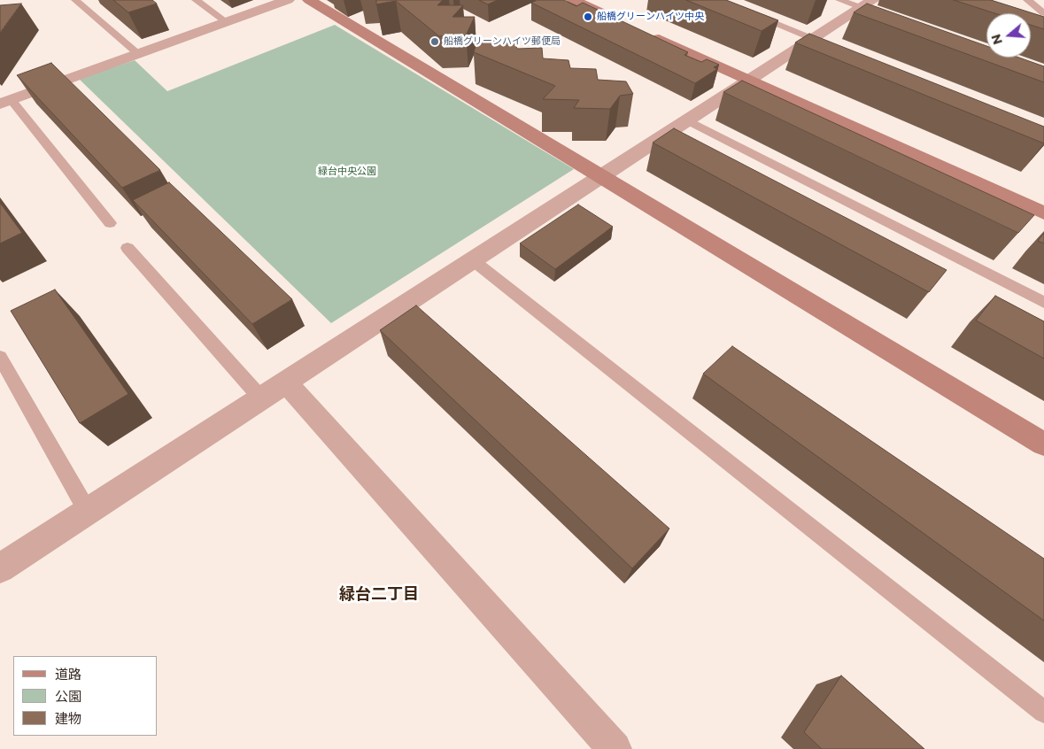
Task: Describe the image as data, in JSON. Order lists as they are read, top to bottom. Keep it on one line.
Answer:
{"districts":["緑台二丁目"],"parks":["緑台中央公園"],"places":["船橋グリーンハイツ中央","船橋グリーンハイツ郵便局"],"legend":["道路","公園","建物"],"north":"left"}
